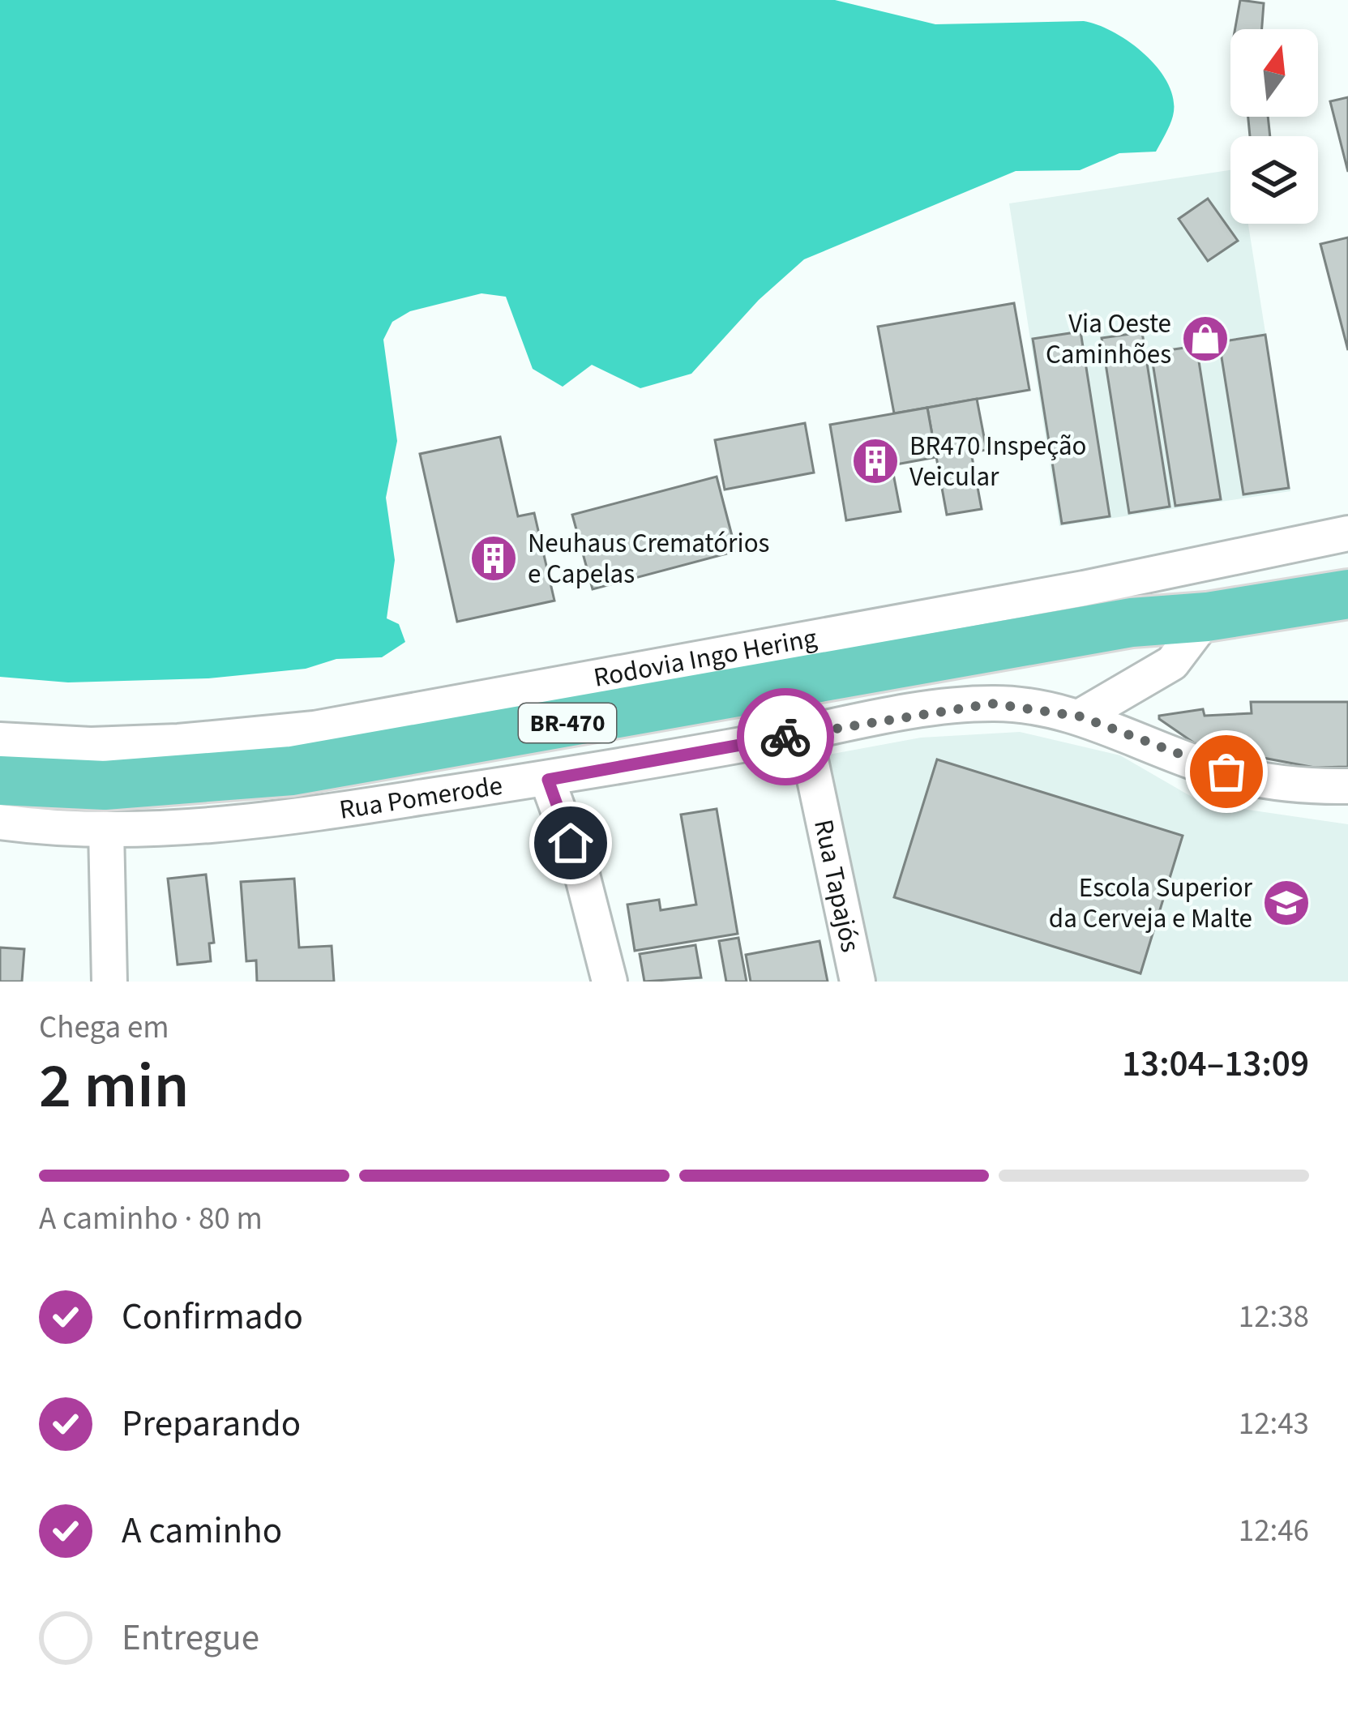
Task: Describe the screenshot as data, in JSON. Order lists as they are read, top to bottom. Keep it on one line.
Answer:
{"streets":{"highway":["Rodovia Ingo Hering","BR-470"],"street":["Rua Pomerode","Rua Tapajós"]},"crossings":[["Rua Pomerode","Rua Tapajós"]],"places":{"shop":["Via Oeste Caminhões"],"building":["BR470 Inspeção Veicular","Neuhaus Crematórios e Capelas"],"school or university":["Escola Superior da Cerveja e Malte"]},"north":"top","page":{"heading":["2 min","Chega em","13:04–13:09"],"bar":"A caminho · 80 m","list":[["Confirmado","12:38"],["Preparando","12:43"],["A caminho","12:46"],"Entregue"]}}
